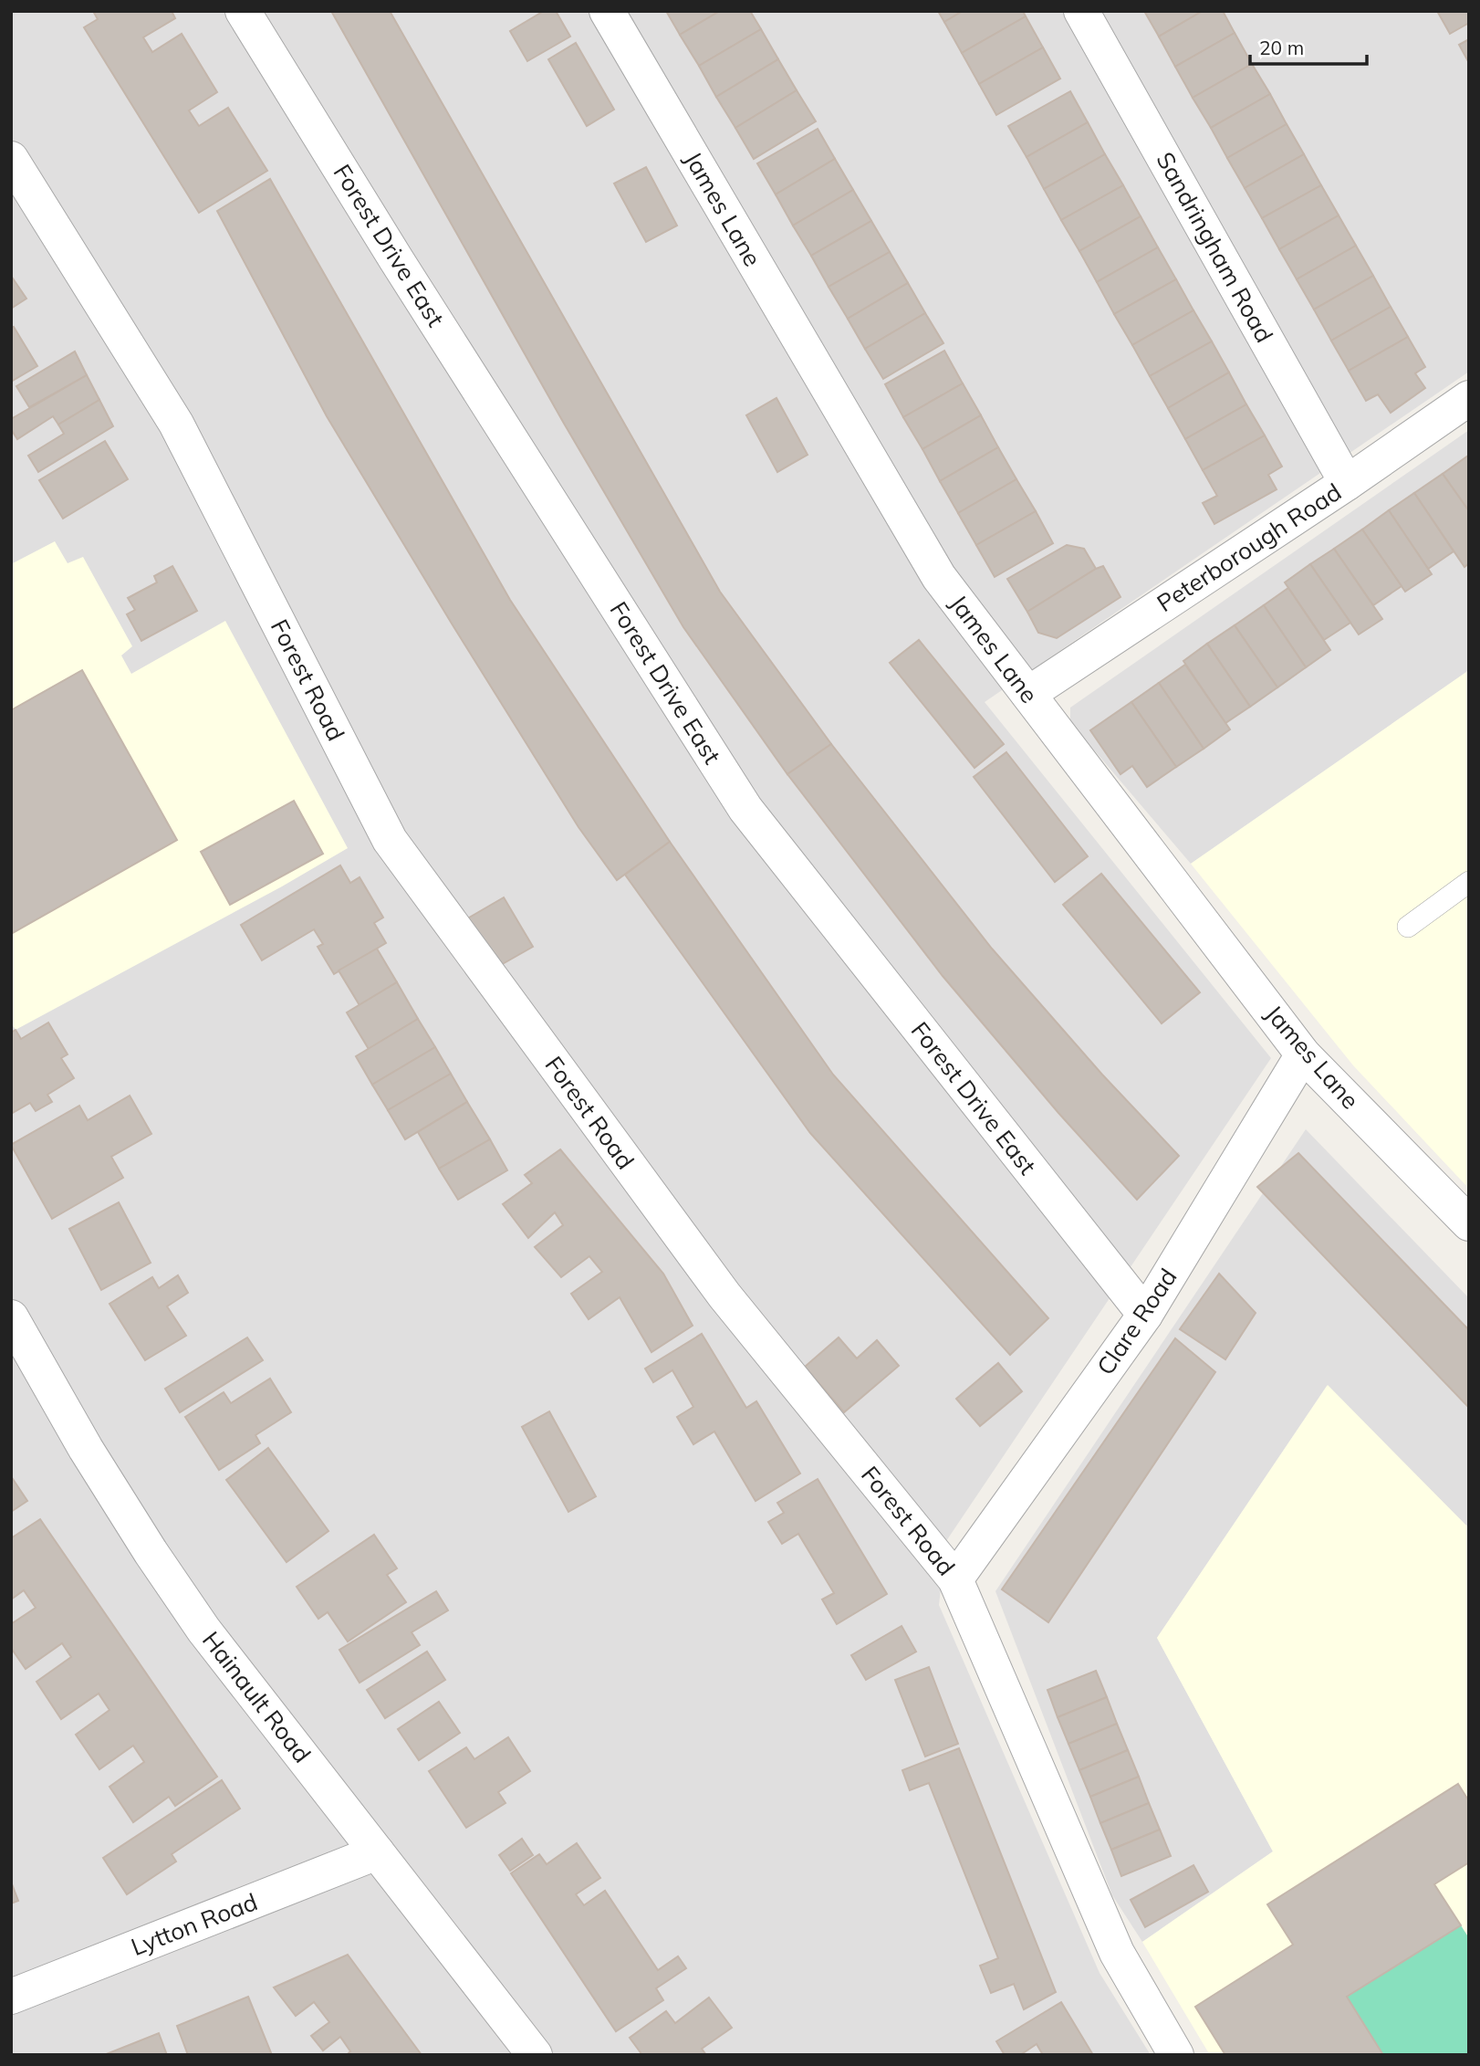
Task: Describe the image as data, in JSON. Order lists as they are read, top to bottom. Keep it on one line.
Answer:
{"streets":{"street":["James Lane","Forest Drive East","Sandringham Road","Peterborough Road","Forest Road","Clare Road","Hainault Road","Lytton Road"]},"crossings":[["James Lane","Peterborough Road"],["James Lane","Clare Road"],["Forest Drive East","Clare Road"],["Sandringham Road","Peterborough Road"],["Forest Road","Clare Road"],["Hainault Road","Lytton Road"]],"scale_bar":"20 m"}
